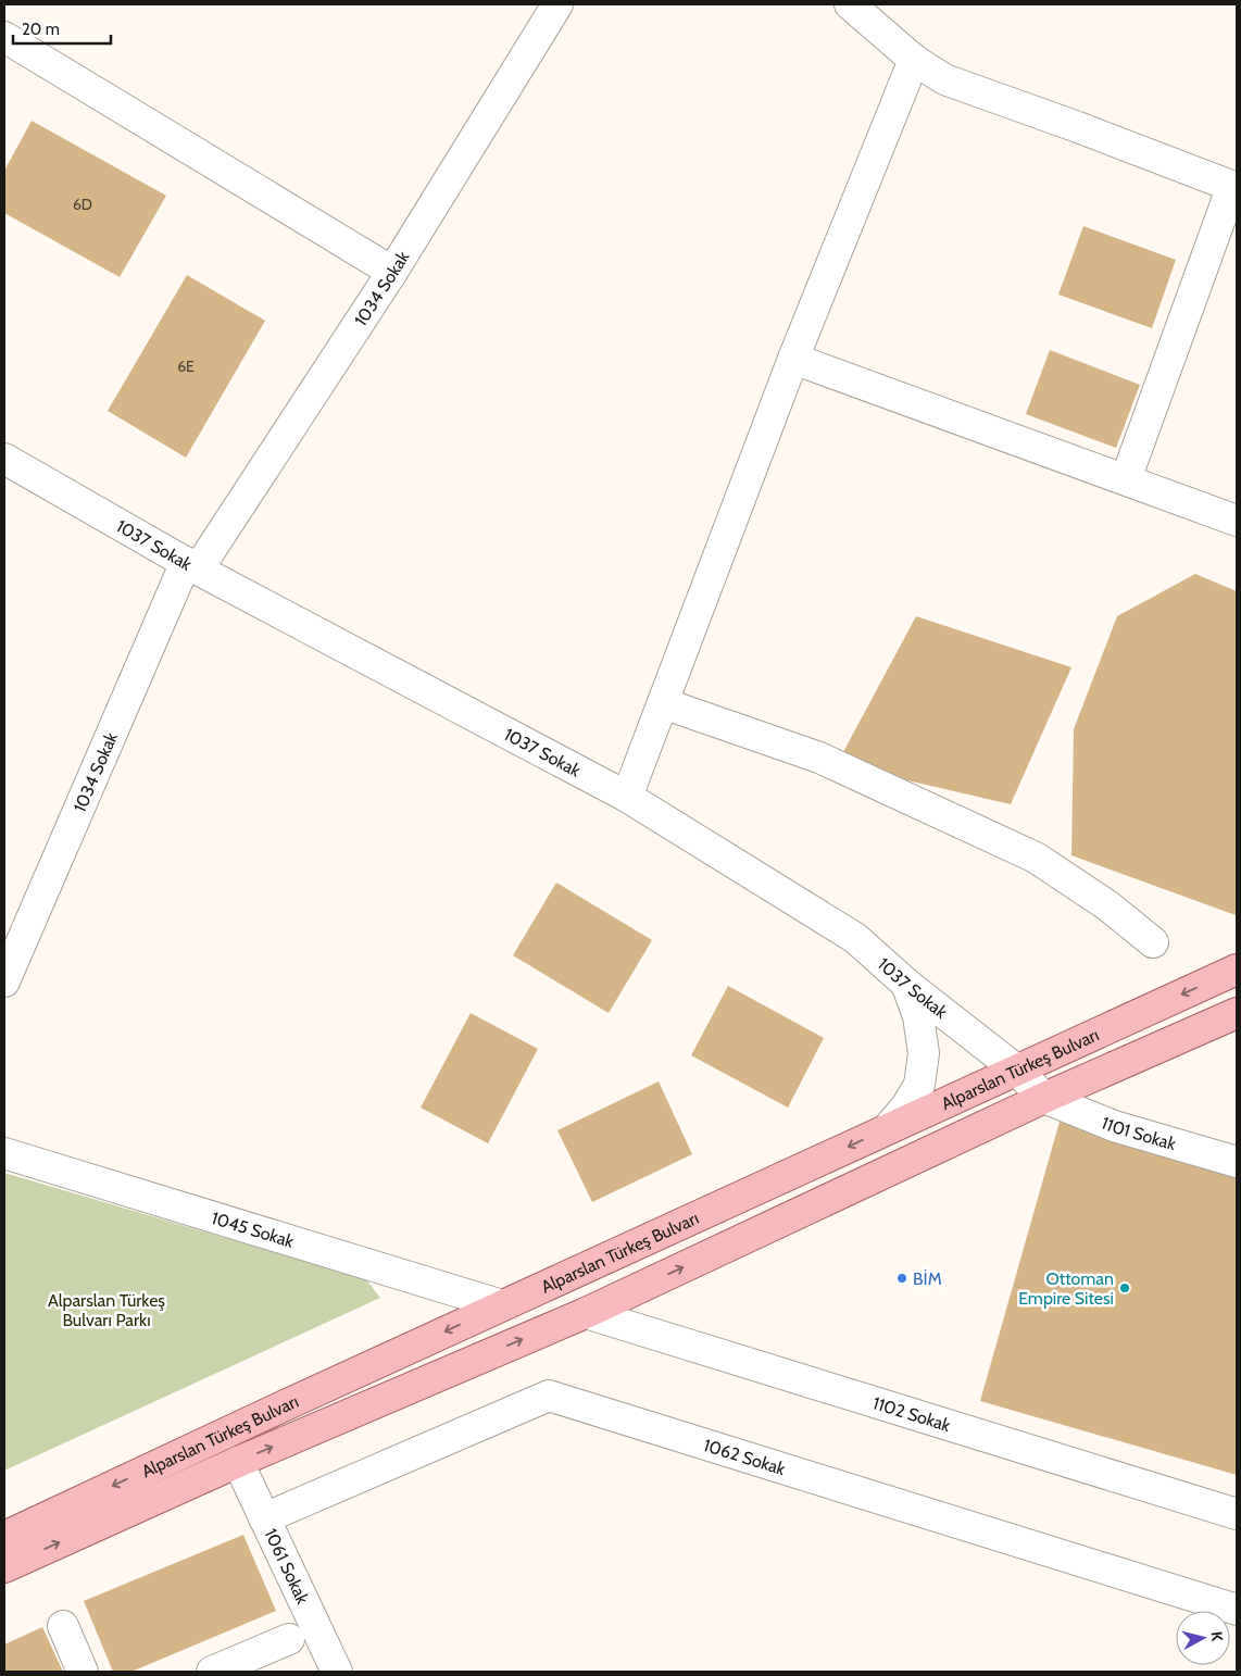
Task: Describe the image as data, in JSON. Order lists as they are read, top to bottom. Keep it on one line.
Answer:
{"streets":{"main road":["Alparslan Türkeş Bulvarı"],"street":["1034 Sokak","1037 Sokak","1101 Sokak","1045 Sokak","1102 Sokak","1062 Sokak","1061 Sokak"]},"crossings":[["1034 Sokak","1037 Sokak"],["1037 Sokak","Alparslan Türkeş Bulvarı"],["1037 Sokak","1101 Sokak"],["Alparslan Türkeş Bulvarı","1101 Sokak"],["Alparslan Türkeş Bulvarı","1045 Sokak"],["Alparslan Türkeş Bulvarı","1102 Sokak"],["Alparslan Türkeş Bulvarı","1061 Sokak"],["1062 Sokak","1061 Sokak"]],"parks":["Alparslan Türkeş Bulvarı Parkı"],"places":["BİM","Ottoman Empire Sitesi"],"house_numbers":["6D","6E"],"scale_bar":"20 m","north":"right"}
